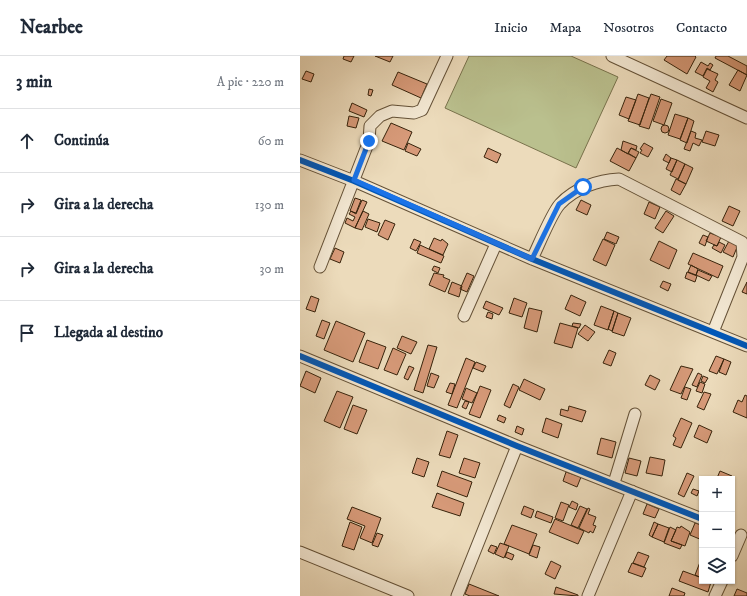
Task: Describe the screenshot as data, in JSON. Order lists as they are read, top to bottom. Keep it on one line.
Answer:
{"page":{"header":"Nearbee","nav":["Inicio","Mapa","Nosotros","Contacto"],"heading":["3 min","A pie · 220 m"],"list":[["Continúa","60 m"],["Gira a la derecha","130 m"],["Gira a la derecha","30 m"],"Llegada al destino"],"map_buttons":["+","−"]}}
